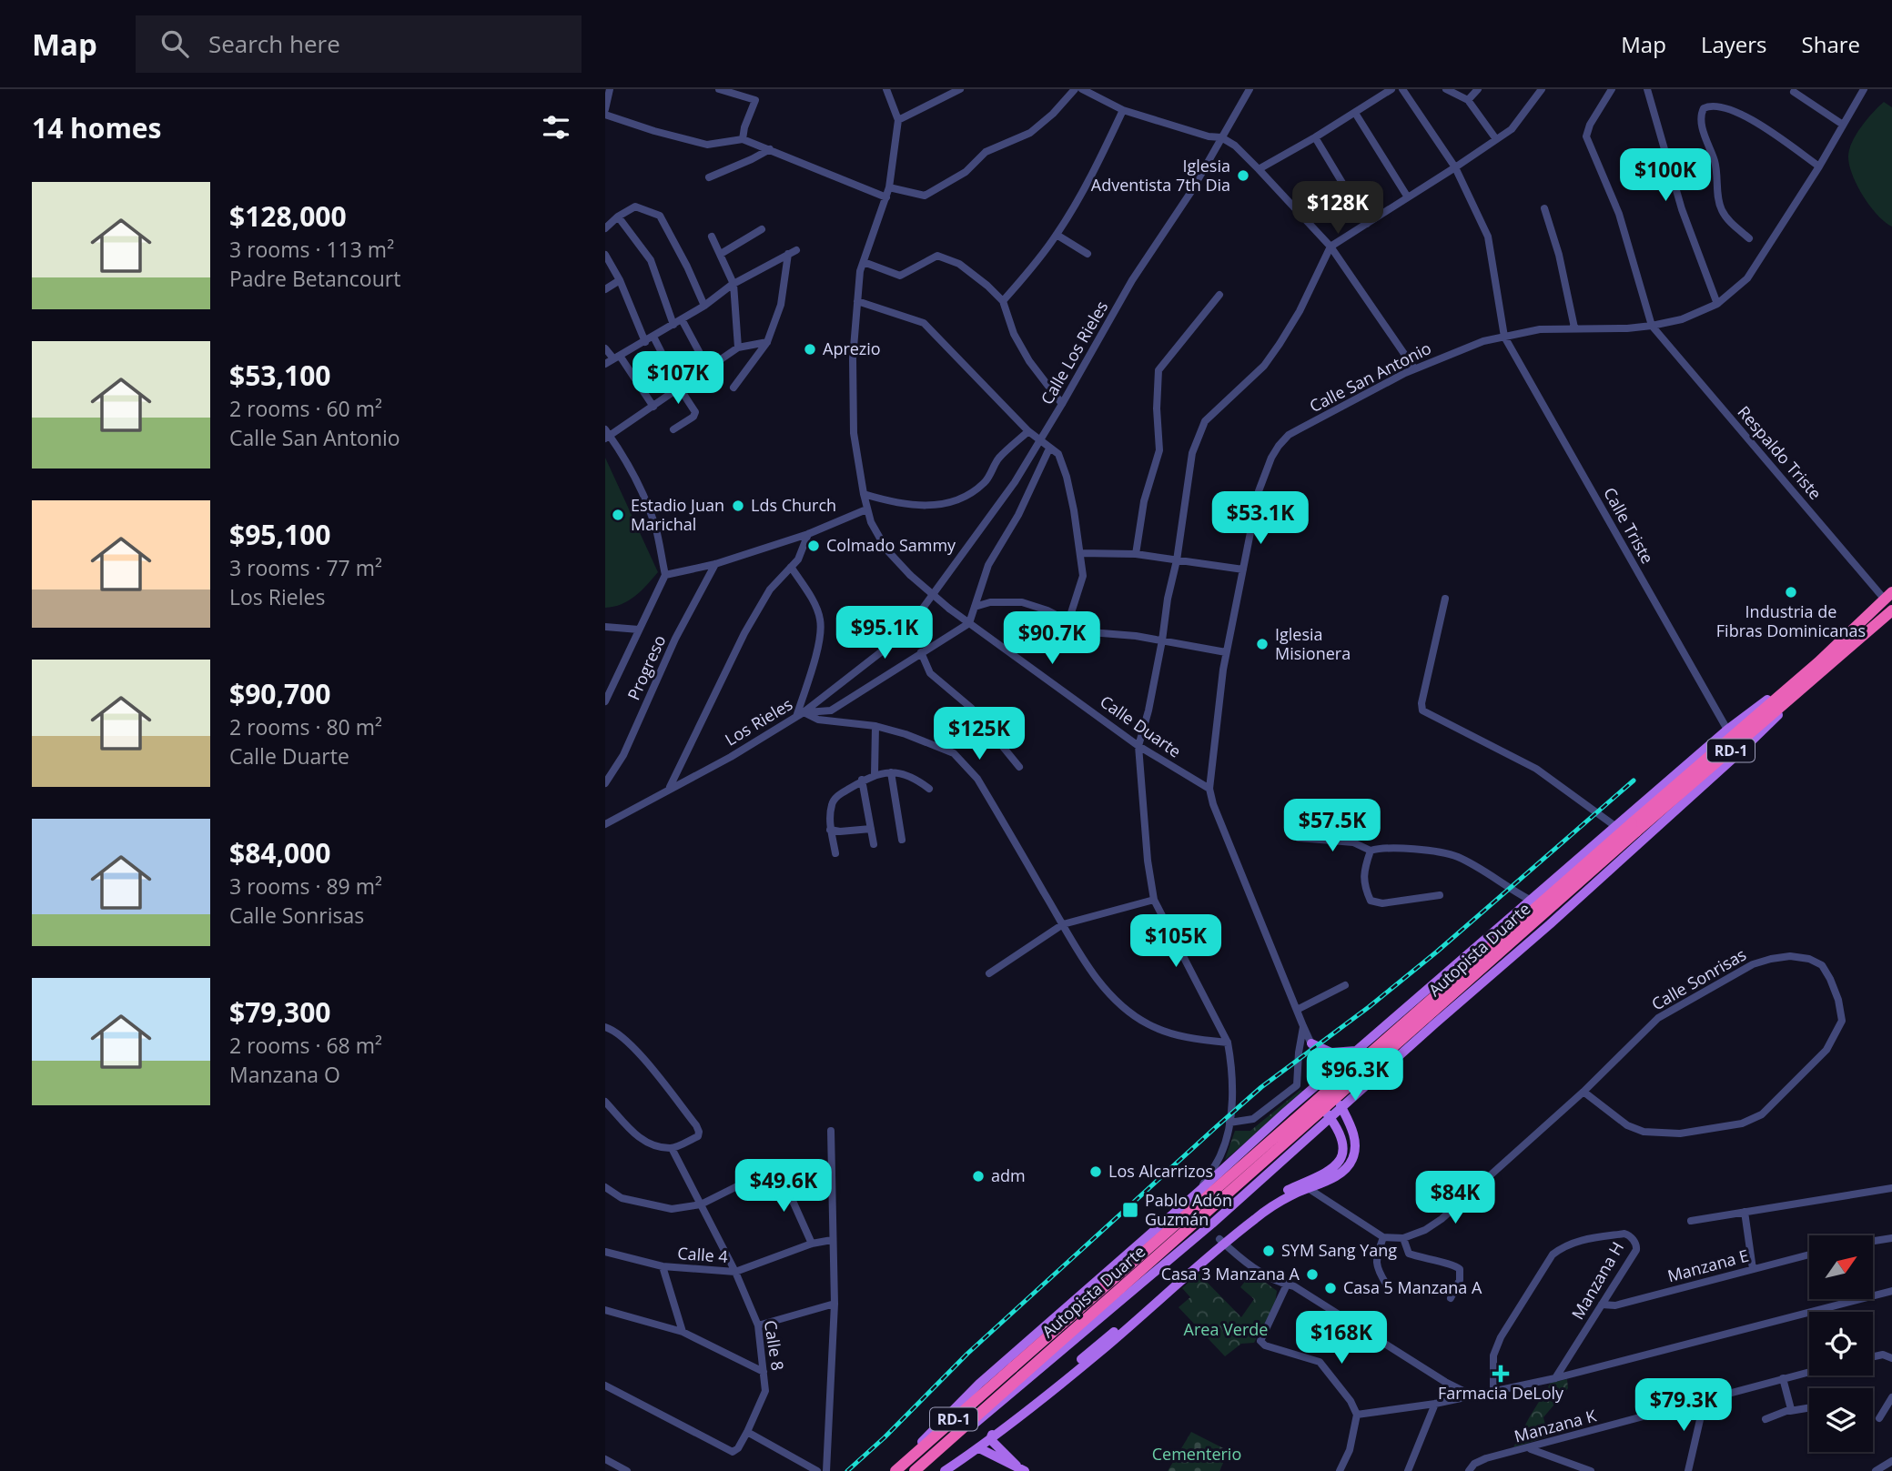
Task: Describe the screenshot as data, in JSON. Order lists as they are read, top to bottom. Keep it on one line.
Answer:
{"streets":{"highway":["RD-1","Autopista Duarte"],"street":["Calle Los Rieles","Calle San Antonio","Respaldo Triste","Calle Triste","Progreso","Los Rieles","Calle Duarte","Calle Sonrisas","Calle 4","Manzana E","Manzana H","Calle 8","Manzana K"]},"crossings":[["Calle Los Rieles","Los Rieles"],["Calle San Antonio","Respaldo Triste"],["Calle San Antonio","Calle Triste"],["Calle San Antonio","Calle Duarte"],["Respaldo Triste","RD-1"],["RD-1","Autopista Duarte"],["Calle 4","Calle 8"],["Manzana E","Manzana H"]],"parks":["Area Verde","Cementerio"],"places":{"other":["Iglesia Adventista 7th Dia","Aprezio","Lds Church","Estadio Juan Marichal","Colmado Sammy","Industria de Fibras Dominicanas","Iglesia Misionera","Los Alcarrizos","adm","SYM Sang Yang","Casa 3 Manzana A","Casa 5 Manzana A"],"transit":["Pablo Adón Guzmán"],"health":["Farmacia DeLoly"]},"north":"top right","page":{"header":"Map","search":"Search here","nav":["Map","Layers","Share"],"heading":"14 homes","price":["$100K","$128K","$107K","$53.1K","$95.1K","$90.7K","$125K","$57.5K","$105K","$96.3K","$49.6K","$84K","$168K","$79.3K"],"list":[{"name":"$128,000","note":"3 rooms · 113 m² · Padre Betancourt"},{"name":"$53,100","note":"2 rooms · 60 m² · Calle San Antonio"},{"name":"$95,100","note":"3 rooms · 77 m² · Los Rieles"},{"name":"$90,700","note":"2 rooms · 80 m² · Calle Duarte"},{"name":"$84,000","note":"3 rooms · 89 m² · Calle Sonrisas"},{"name":"$79,300","note":"2 rooms · 68 m² · Manzana O"}]}}
